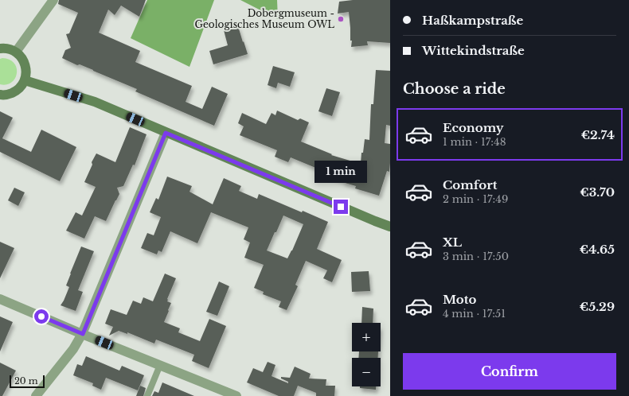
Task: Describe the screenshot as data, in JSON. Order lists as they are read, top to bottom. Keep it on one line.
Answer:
{"places":["Dobergmuseum - Geologisches Museum OWL"],"scale_bar":"20 m","page":{"banner":["Haßkampstraße","Wittekindstraße"],"heading":"Choose a ride","list":[{"name":"Economy","note":"1 min · 17:48","value":"€2.74"},{"name":"Comfort","note":"2 min · 17:49","value":"€3.70"},{"name":"XL","note":"3 min · 17:50","value":"€4.65"},{"name":"Moto","note":"4 min · 17:51","value":"€5.29"}],"bubble":"1 min","map_buttons":["+","−"],"buttons":"Confirm","scale":"20 m"}}
